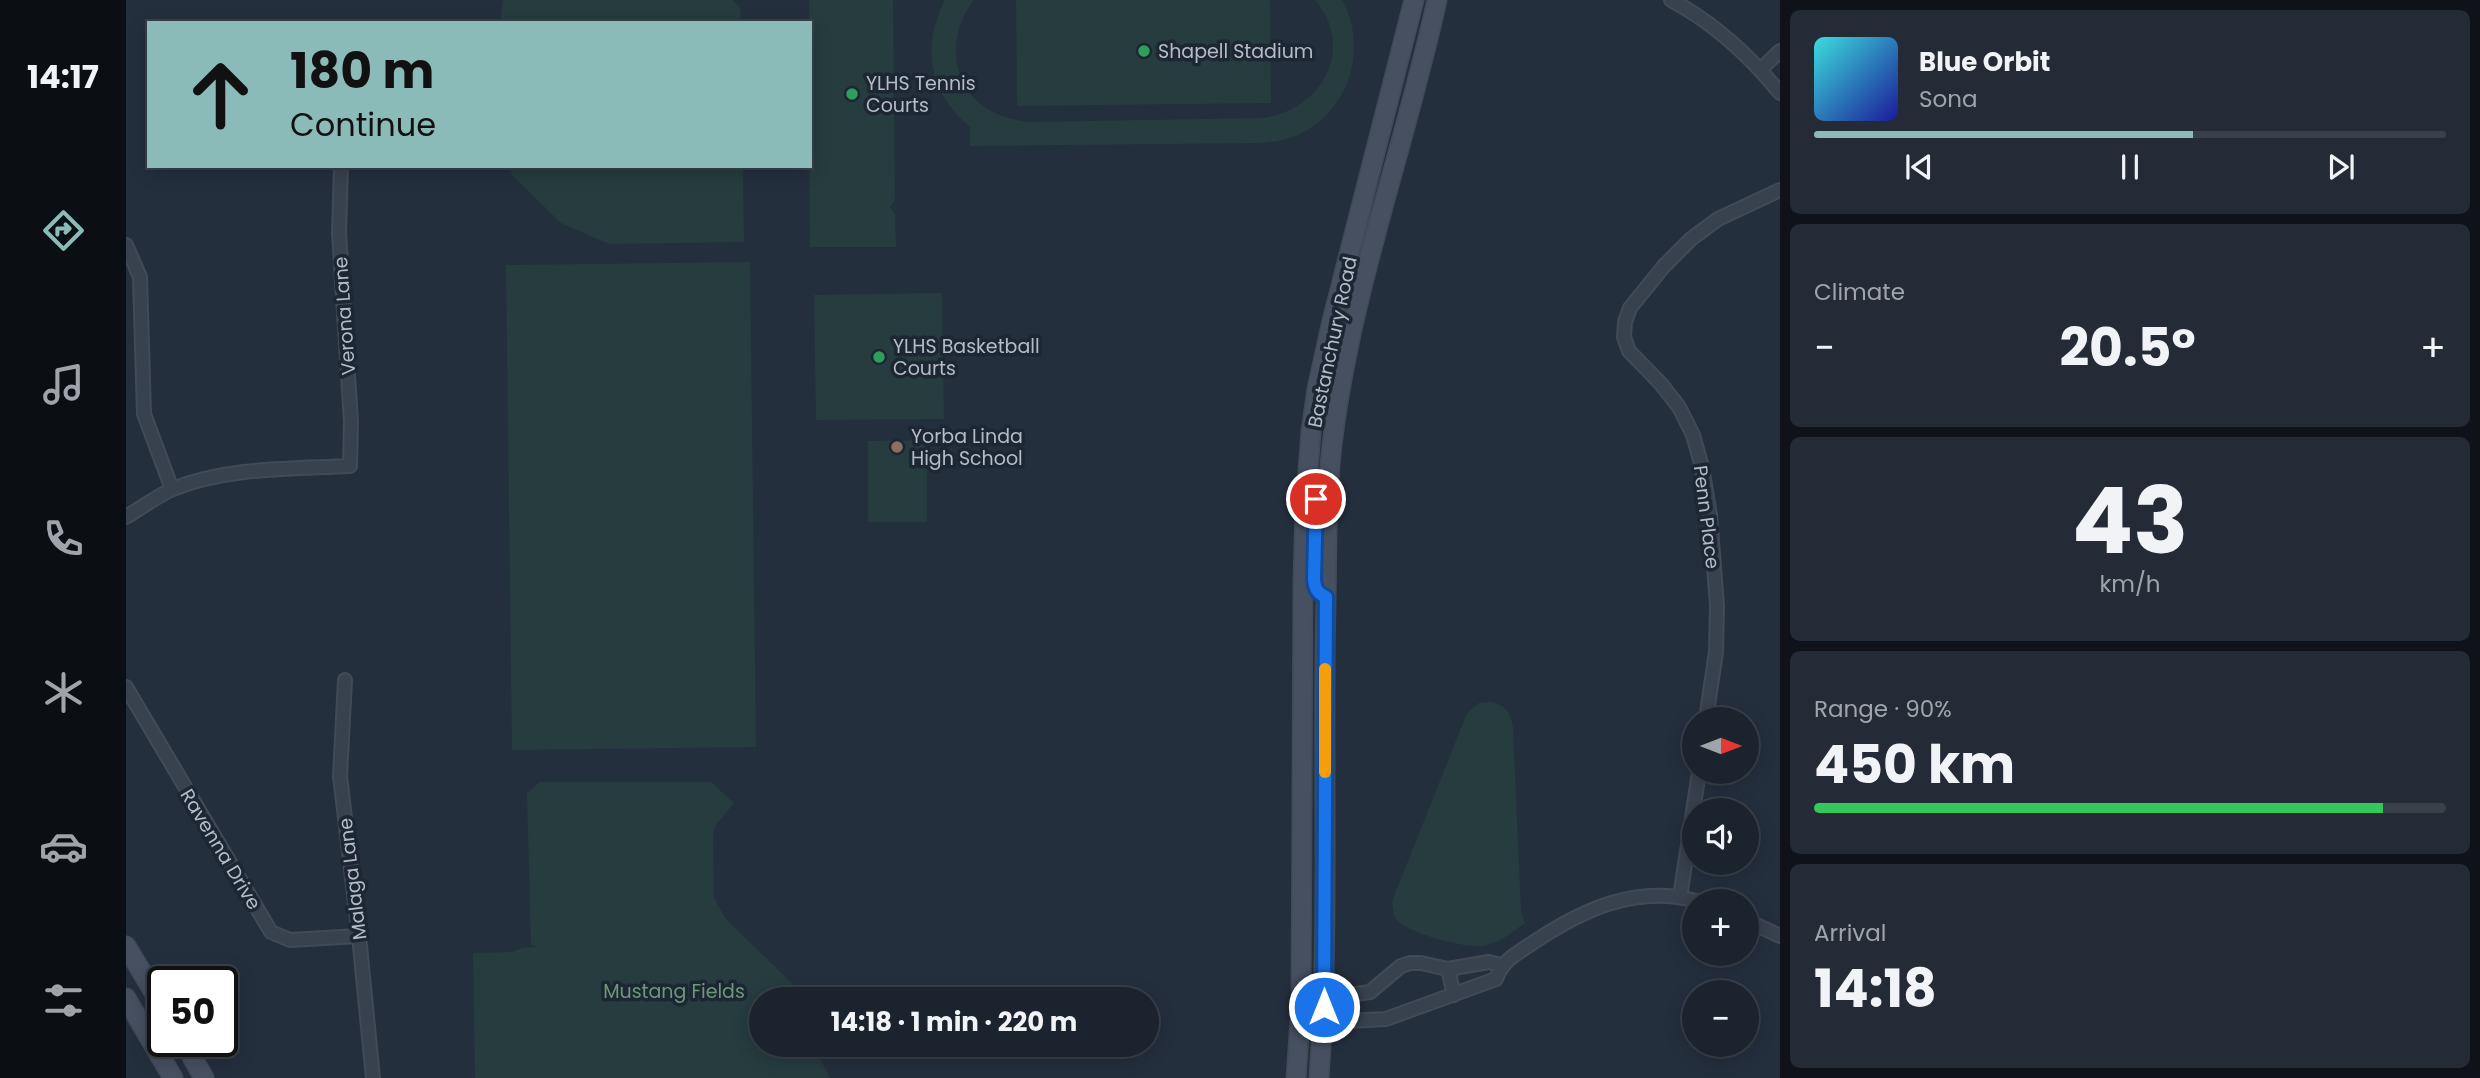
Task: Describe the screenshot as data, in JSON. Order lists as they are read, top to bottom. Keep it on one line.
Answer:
{"streets":{"main road":["Bastanchury Road"],"street":["Verona Lane","Penn Place","Ravenna Drive","Malaga Lane"]},"crossings":[["Ravenna Drive","Malaga Lane"]],"parks":["Mustang Fields"],"places":["Shapell Stadium","YLHS Tennis Courts","YLHS Basketball Courts","Yorba Linda High School"],"north":"right","page":{"tabs":"14:17","turn":["180 m","Continue"],"song":["Blue Orbit","Sona"],"tile":["Climate",["43","km/h"],["Range · 90%","450 km"],["Arrival","14:18"]],"heat":["−","20.5°","+"],"map_buttons":["+","−"],"limit":"50","trip":"14:18 · 1 min · 220 m"}}
